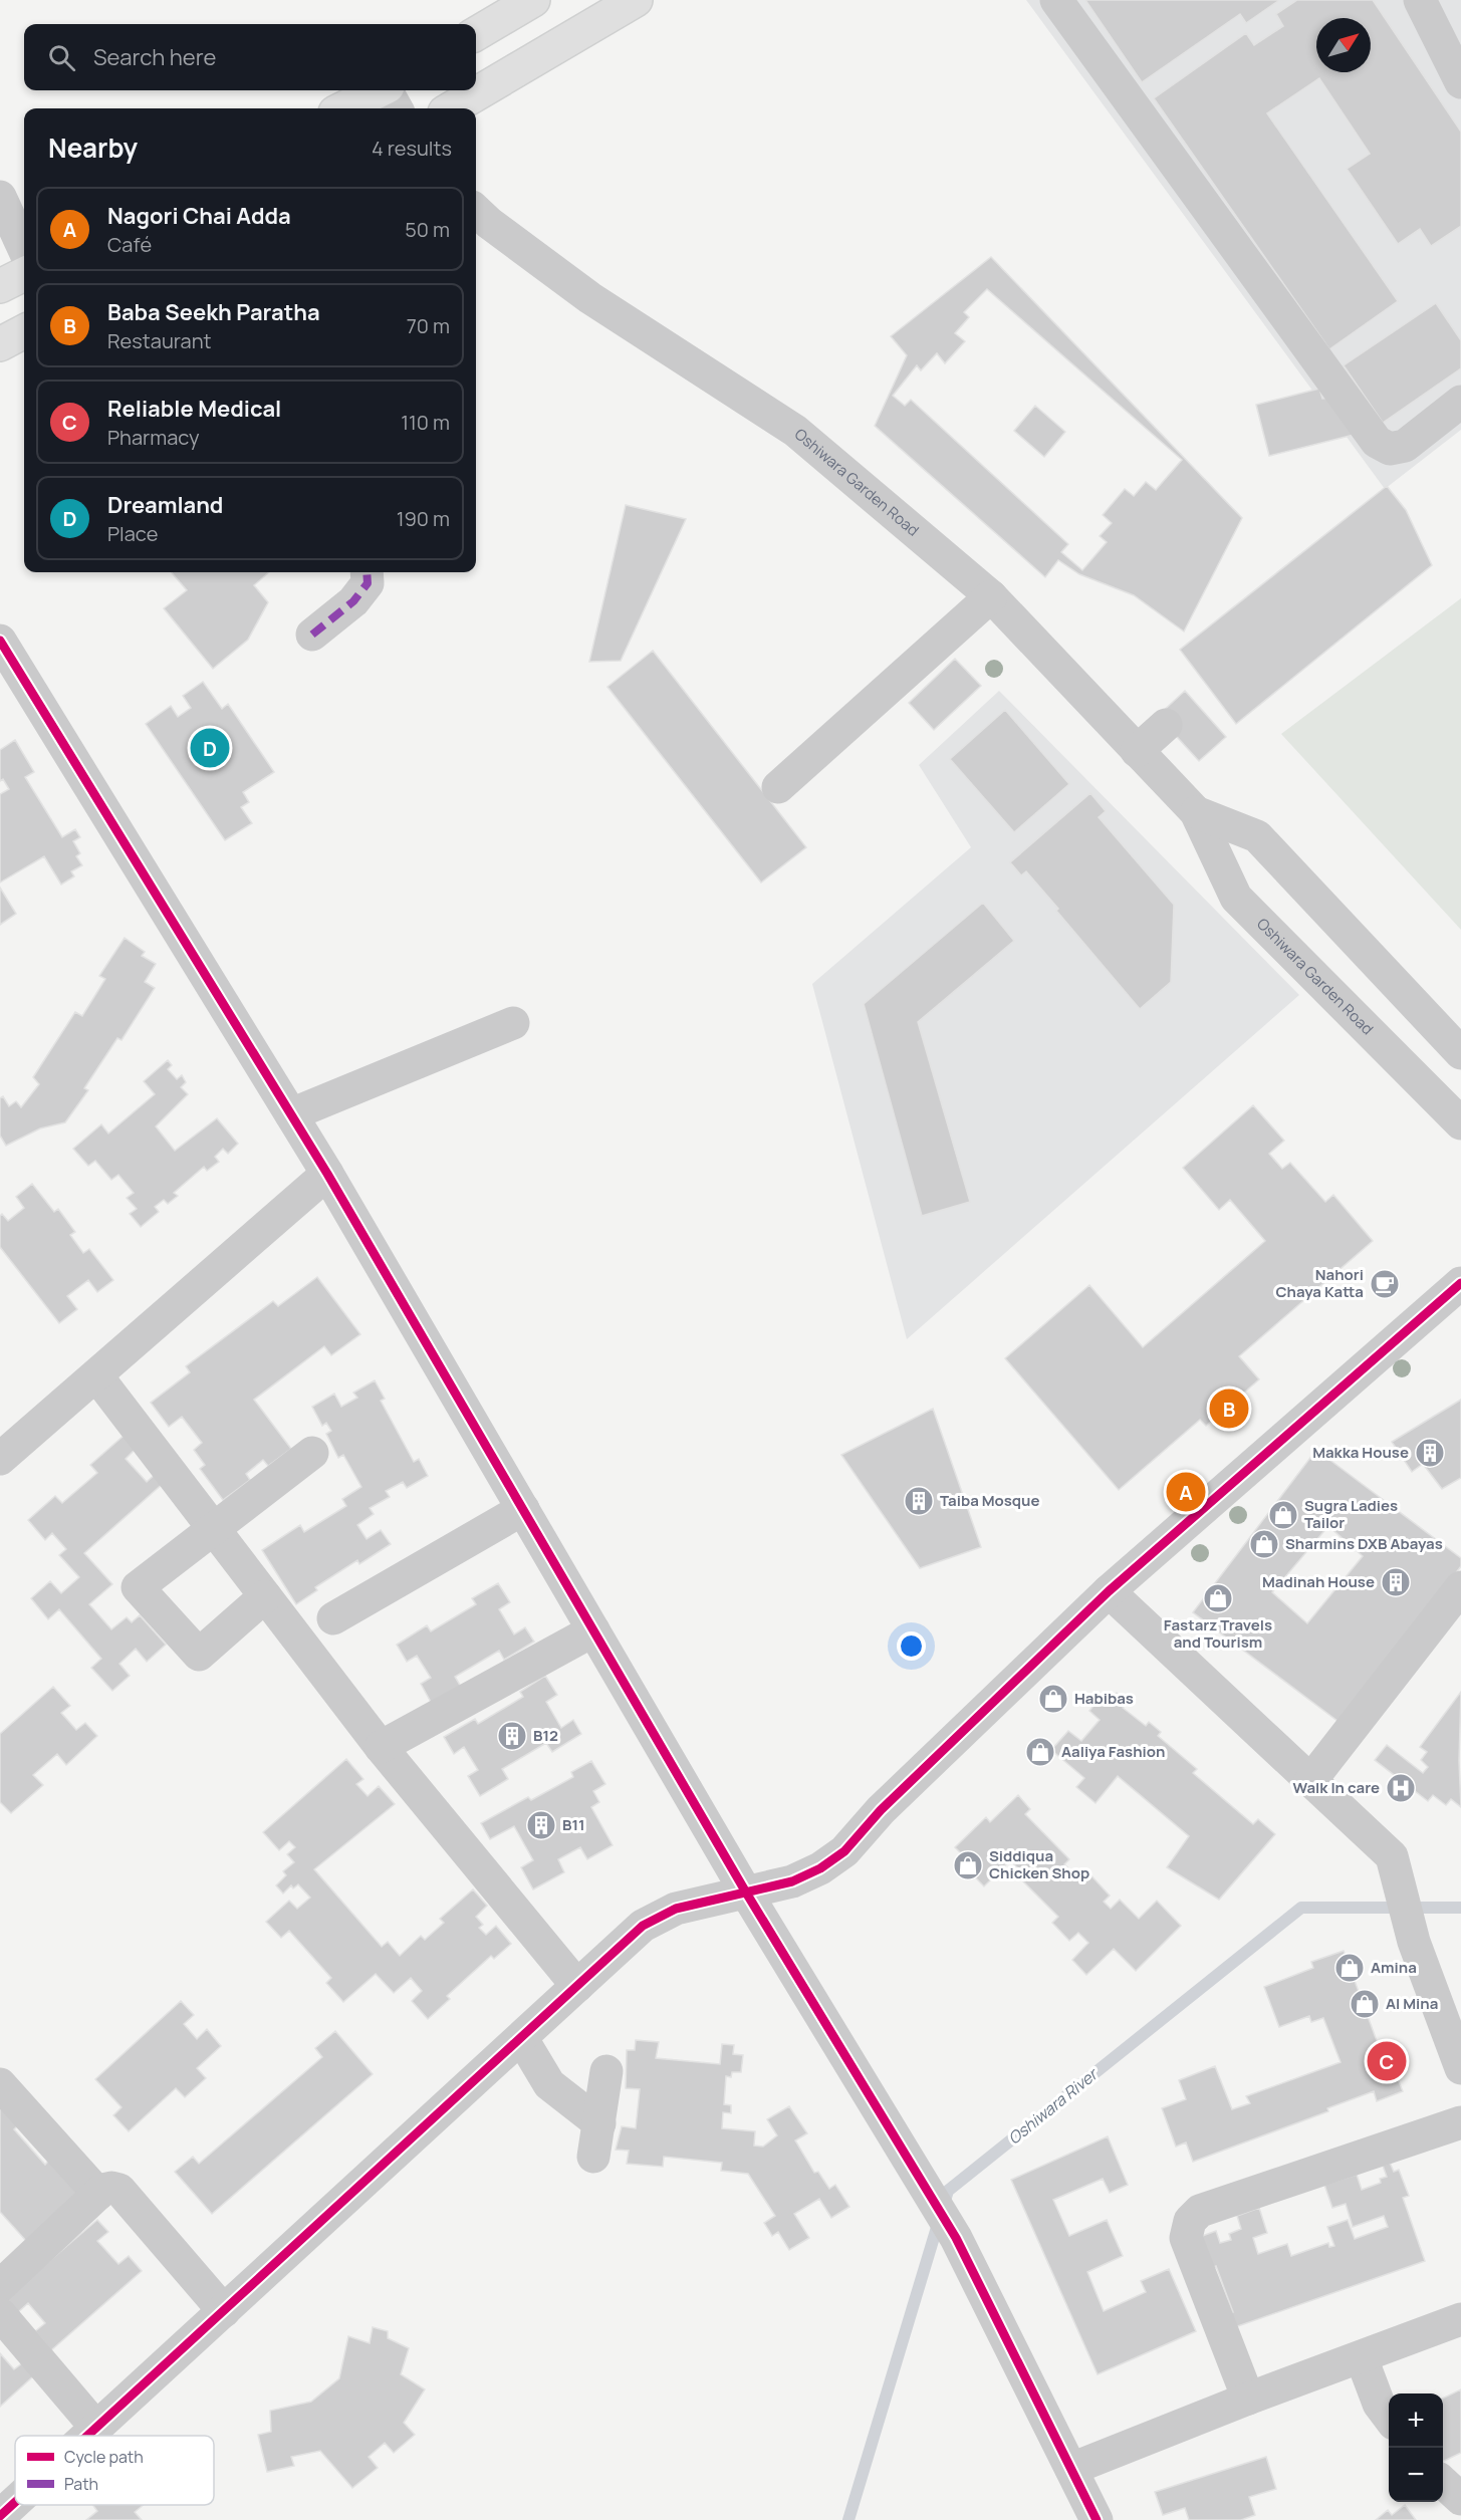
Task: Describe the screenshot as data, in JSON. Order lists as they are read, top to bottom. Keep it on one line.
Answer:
{"streets":{"street":["Oshiwara Garden Road"]},"water":["Oshiwara River"],"places":{"cafe":["Nahori Chaya Katta"],"building":["Makka House","Taiba Mosque","Madinah House","B12","B11"],"shop":["Sugra Ladies Tailor","Sharmins DXB Abayas","Fastarz Travels and Tourism","Habibas","Aaliya Fashion","Siddiqua Chicken Shop","Amina","Al Mina"],"hospital":["Walk In care"]},"legend":["Cycle path","Path"],"north":"top right","page":{"search":"Search here","heading":["Nearby","4 results"],"list":[{"mark":"A","name":"Nagori Chai Adda","note":"Café","value":"50 m"},{"mark":"B","name":"Baba Seekh Paratha","note":"Restaurant","value":"70 m"},{"mark":"C","name":"Reliable Medical","note":"Pharmacy","value":"110 m"},{"mark":"D","name":"Dreamland","note":"Place","value":"190 m"}],"pins":["D","B","A","C"],"map_buttons":["+","−"]}}
